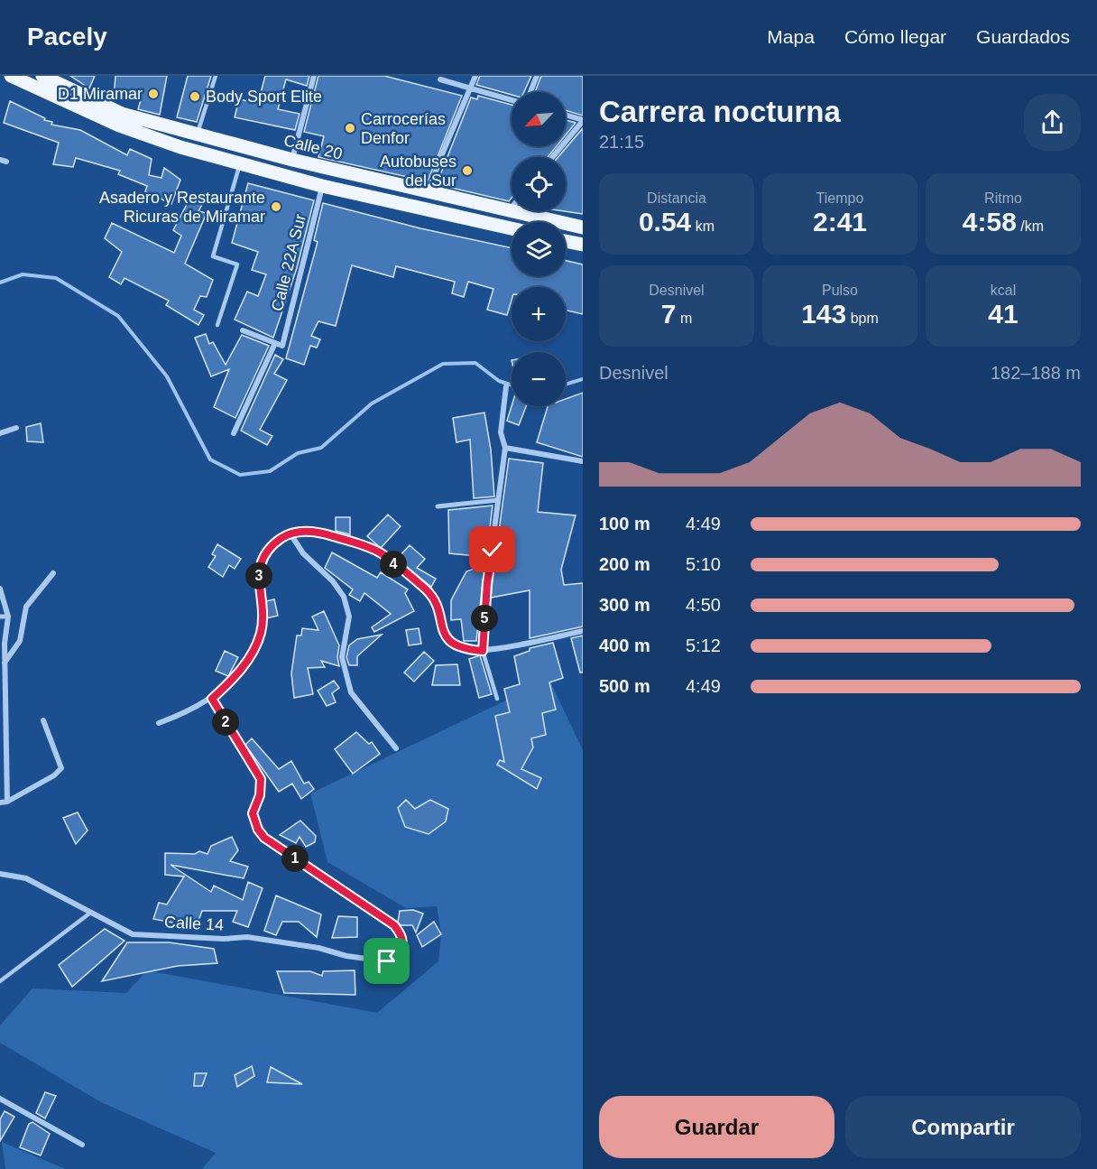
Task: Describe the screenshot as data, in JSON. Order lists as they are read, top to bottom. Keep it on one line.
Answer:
{"streets":{"main road":["Calle 20"],"street":["Calle 22A Sur","Calle 14"]},"places":["D1 Miramar","Body Sport Elite","Carrocerías Denfor","Autobuses del Sur","Asadero y Restaurante Ricuras de Miramar"],"north":"bottom left","page":{"header":"Pacely","nav":["Mapa","Cómo llegar","Guardados"],"heading":["Carrera nocturna","21:15"],"map_buttons":["+","−"],"stats":[["Distancia","0.54 km"],["Tiempo","2:41"],["Ritmo","4:58 /km"],["Desnivel","7 m"],["Pulso","143 bpm"],["kcal","41"]],"chart":["Desnivel","182–188 m"],"list":[{"name":"100 m","note":"4:49"},{"name":"200 m","note":"5:10"},{"name":"300 m","note":"4:50"},{"name":"400 m","note":"5:12"},{"name":"500 m","note":"4:49"}],"pins":["4","3","5","2","1"],"buttons":["Guardar","Compartir"]}}
